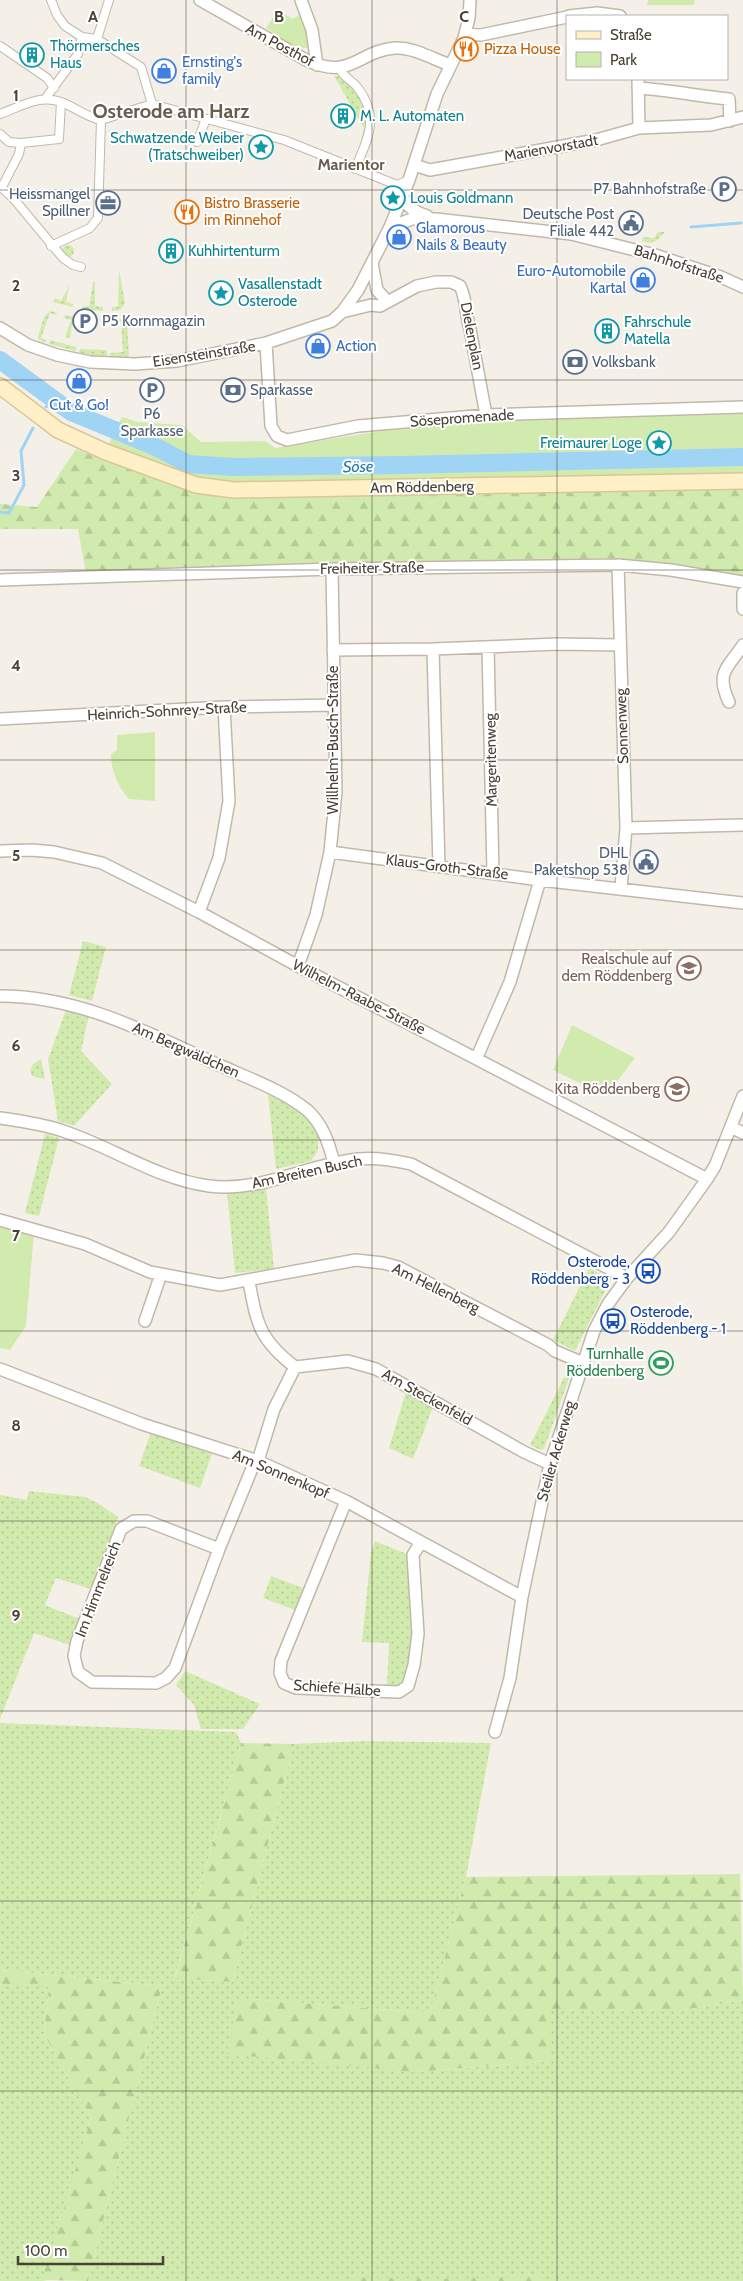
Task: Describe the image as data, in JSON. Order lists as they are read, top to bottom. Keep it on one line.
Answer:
{"streets":{"main road":["Am Röddenberg"],"street":["Am Posthof","Marienvorstadt","Bahnhofstraße","Dielenplan","Eisensteinstraße","Sösepromenade","Freiheiter Straße","Heinrich-Sohnrey-Straße","Sonnenweg","Willhelm-Busch-Straße","Margeritenweg","Klaus-Groth-Straße","Wilhelm-Raabe-Straße","Am Bergwäldchen","Am Breiten Busch","Am Hellenberg","Am Steckenfeld","Steiler Ackerweg","Am Sonnenkopf","Im Himmelreich","Schiefe Halbe"]},"crossings":[["Dielenplan","Eisensteinstraße"],["Dielenplan","Sösepromenade"],["Eisensteinstraße","Sösepromenade"],["Freiheiter Straße","Sonnenweg"],["Freiheiter Straße","Willhelm-Busch-Straße"],["Heinrich-Sohnrey-Straße","Willhelm-Busch-Straße"],["Sonnenweg","Klaus-Groth-Straße"],["Willhelm-Busch-Straße","Klaus-Groth-Straße"],["Willhelm-Busch-Straße","Wilhelm-Raabe-Straße"],["Margeritenweg","Klaus-Groth-Straße"],["Wilhelm-Raabe-Straße","Steiler Ackerweg"],["Am Bergwäldchen","Am Breiten Busch"],["Am Breiten Busch","Steiler Ackerweg"],["Am Hellenberg","Steiler Ackerweg"],["Am Steckenfeld","Steiler Ackerweg"],["Steiler Ackerweg","Am Sonnenkopf"],["Am Sonnenkopf","Im Himmelreich"],["Am Sonnenkopf","Schiefe Halbe"]],"districts":["Osterode am Harz","Marientor"],"water":["Söse"],"places":{"restaurant":["Pizza House","Bistro Brasserie im Rinnehof"],"building":["Thörmersches Haus","M. L. Automaten","Kuhhirtenturm","Fahrschule Matella"],"shop":["Ernsting's family","Glamorous Nails & Beauty","Euro-Automobile Kartal","Action","Cut & Go!"],"place":["Schwatzende Weiber (Tratschweiber)","Louis Goldmann","Vasallenstadt Osterode","Freimaurer Loge"],"parking":["P7 Bahnhofstraße","P5 Kornmagazin","P6 Sparkasse"],"office":["Heissmangel Spillner"],"public building":["Deutsche Post Filiale 442","DHL Paketshop 538"],"bank":["Volksbank","Sparkasse"],"school or university":["Realschule auf dem Röddenberg","Kita Röddenberg"],"bus stop":["Osterode, Röddenberg - 3","Osterode, Röddenberg - 1"],"sports":["Turnhalle Röddenberg"]},"legend":["Straße","Park"],"scale_bar":"100 m","grid":{"columns":["A","B","C"],"rows":["1","2","3","4","5","6","7","8","9"]}}
